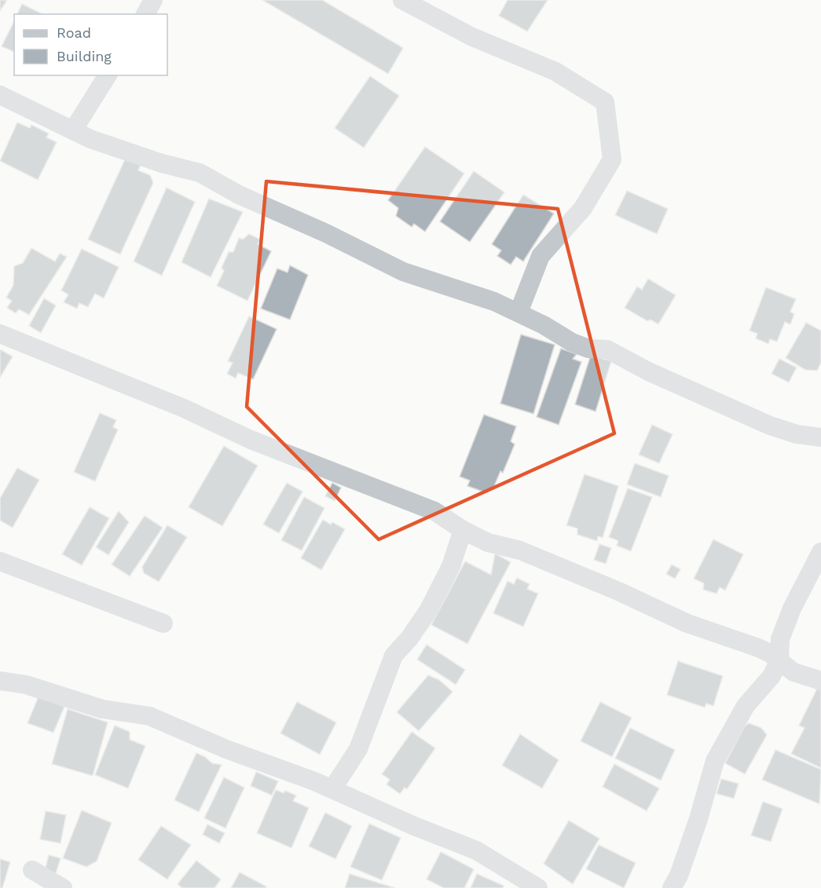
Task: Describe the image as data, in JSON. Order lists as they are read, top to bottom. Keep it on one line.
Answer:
{"legend":["Road","Building"]}
